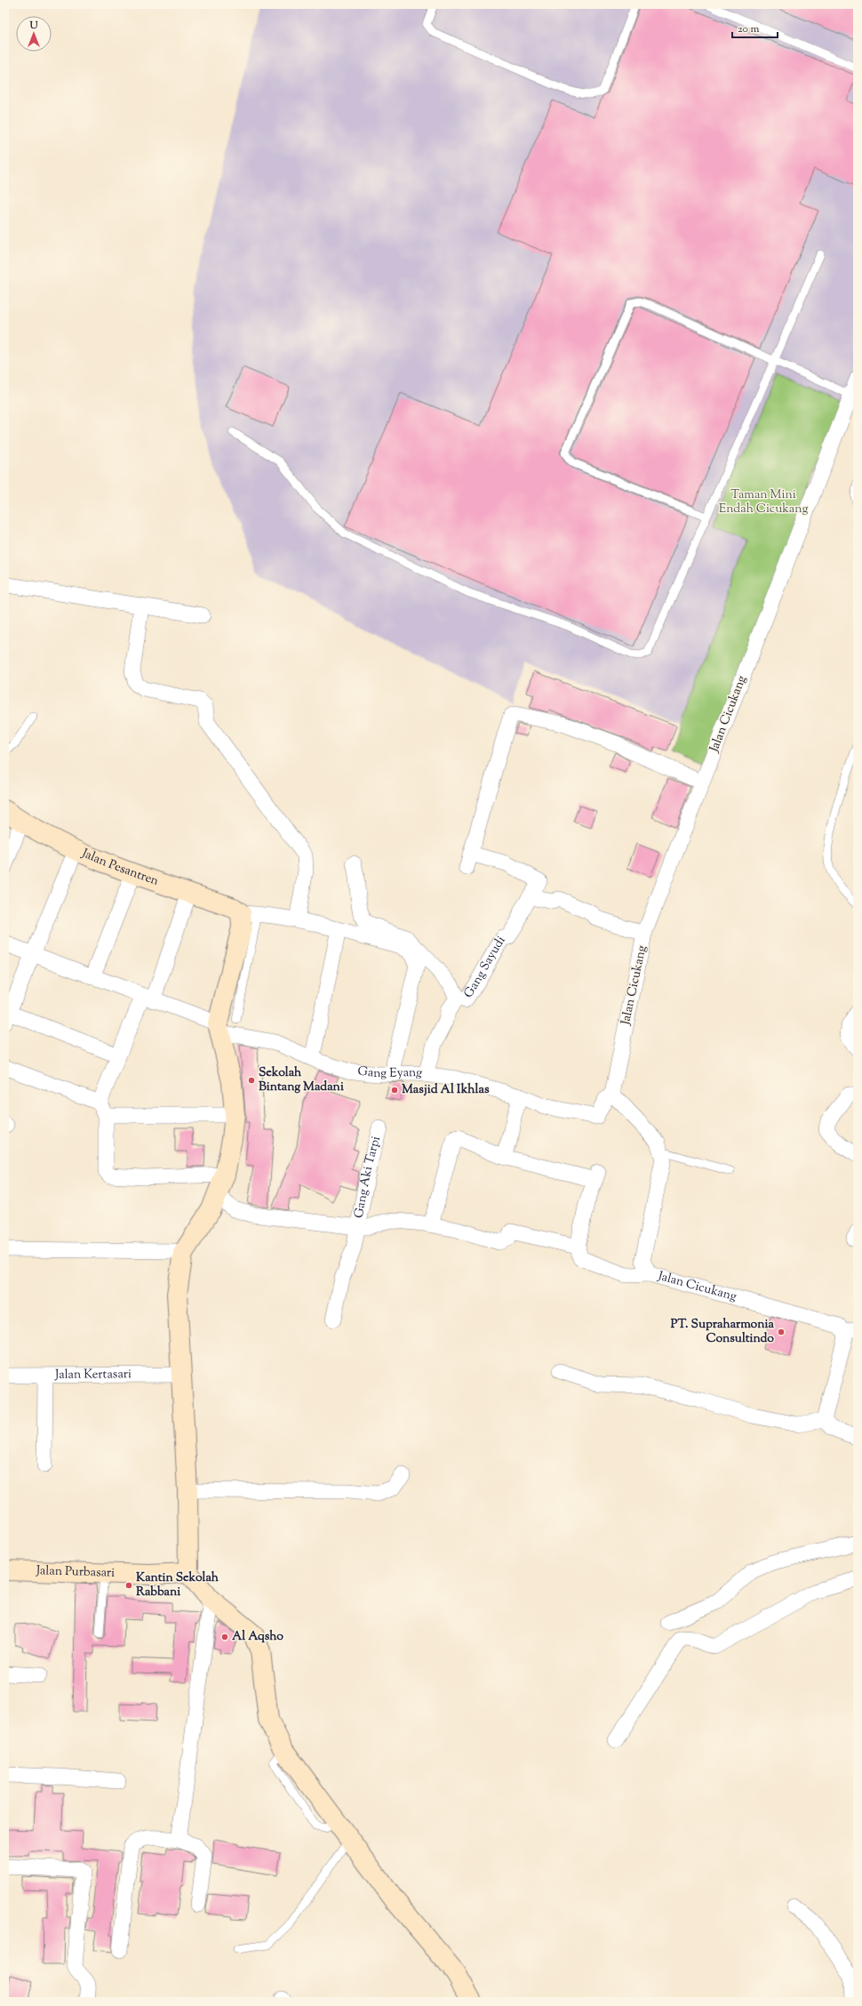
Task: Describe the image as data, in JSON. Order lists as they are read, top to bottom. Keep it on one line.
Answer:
{"streets":{"street":["Jalan Cicukang","Jalan Pesantren","Gang Sayudi","Gang Eyang","Gang Aki Tarpi","Jalan Kertasari","Jalan Purbasari"]},"crossings":[["Jalan Cicukang","Gang Sayudi"],["Jalan Cicukang","Gang Eyang"],["Gang Sayudi","Gang Eyang"]],"parks":["Taman Mini Endah Cicukang"],"places":["Sekolah Bintang Madani","Masjid Al Ikhlas","PT. Supraharmonia Consultindo","Kantin Sekolah Rabbani","Al Aqsho"],"scale_bar":"20 m","north":"top"}
